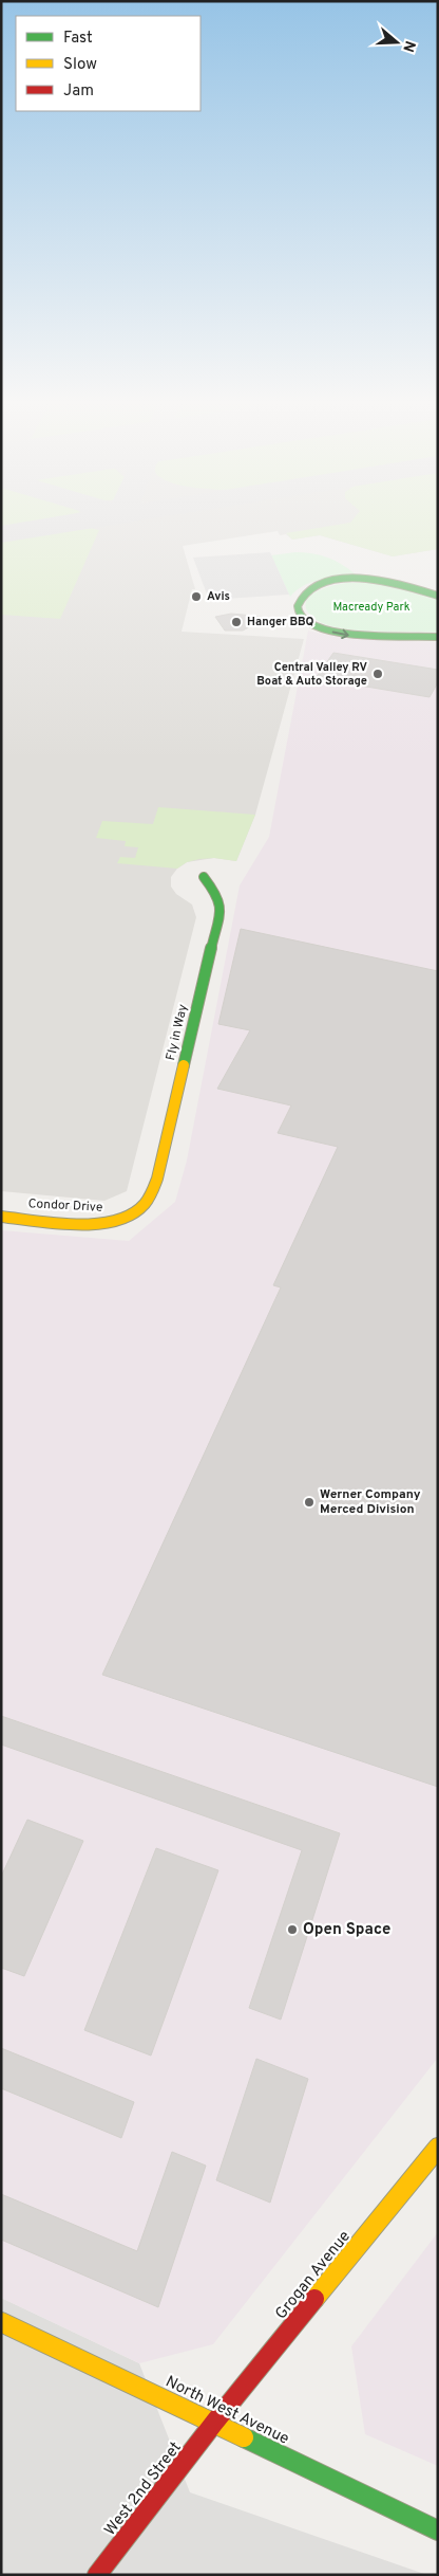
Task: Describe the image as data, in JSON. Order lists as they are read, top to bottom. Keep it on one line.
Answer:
{"streets":{"street":["Fly in Way","Condor Drive","Grogan Avenue","North West Avenue","West 2nd Street"]},"crossings":[["Fly in Way","Condor Drive"],["Grogan Avenue","North West Avenue"],["Grogan Avenue","West 2nd Street"],["North West Avenue","West 2nd Street"]],"parks":["Macready Park"],"places":["Avis","Hanger BBQ","Central Valley RV Boat & Auto Storage","Werner Company Merced Division","Open Space"],"legend":["Fast","Slow","Jam"],"north":"right"}
